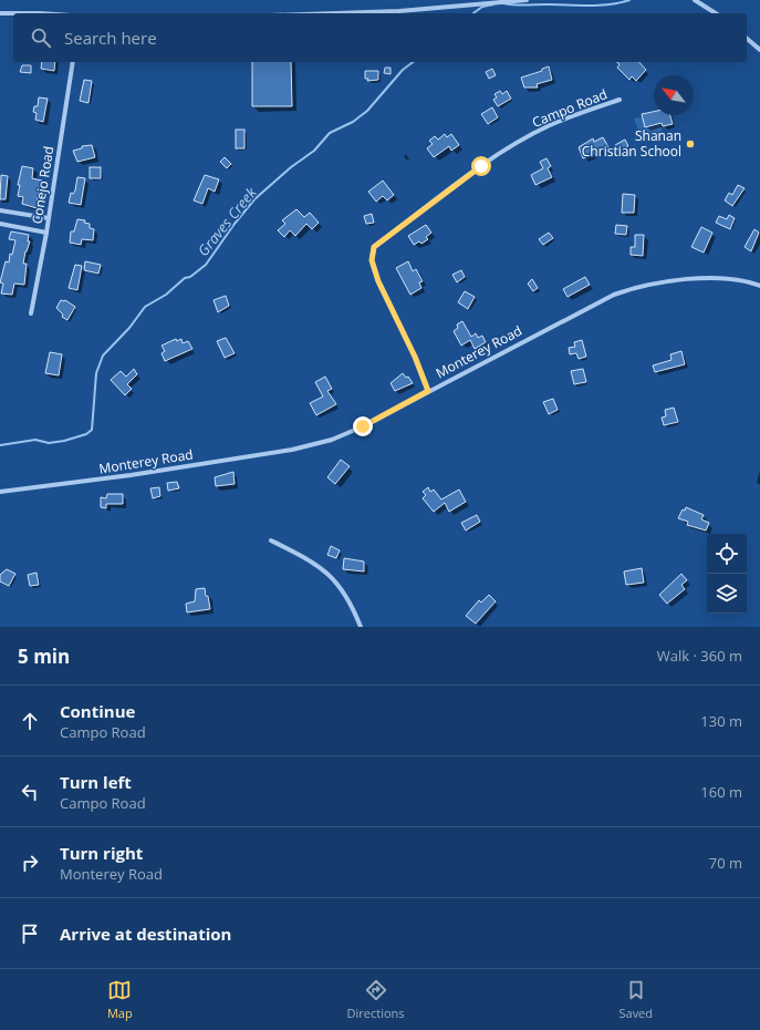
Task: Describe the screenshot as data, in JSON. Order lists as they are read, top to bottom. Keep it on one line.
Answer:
{"streets":{"street":["Campo Road","Conejo Road","Monterey Road"]},"crossings":[["Campo Road","Monterey Road"]],"water":["Graves Creek"],"places":["Shanan Christian School"],"north":"top left","page":{"search":"Search here","heading":["5 min","Walk · 360 m"],"list":[["Continue","Campo Road","130 m"],["Turn left","Campo Road","160 m"],["Turn right","Monterey Road","70 m"],"Arrive at destination"],"nav":["Map","Directions","Saved"]}}
